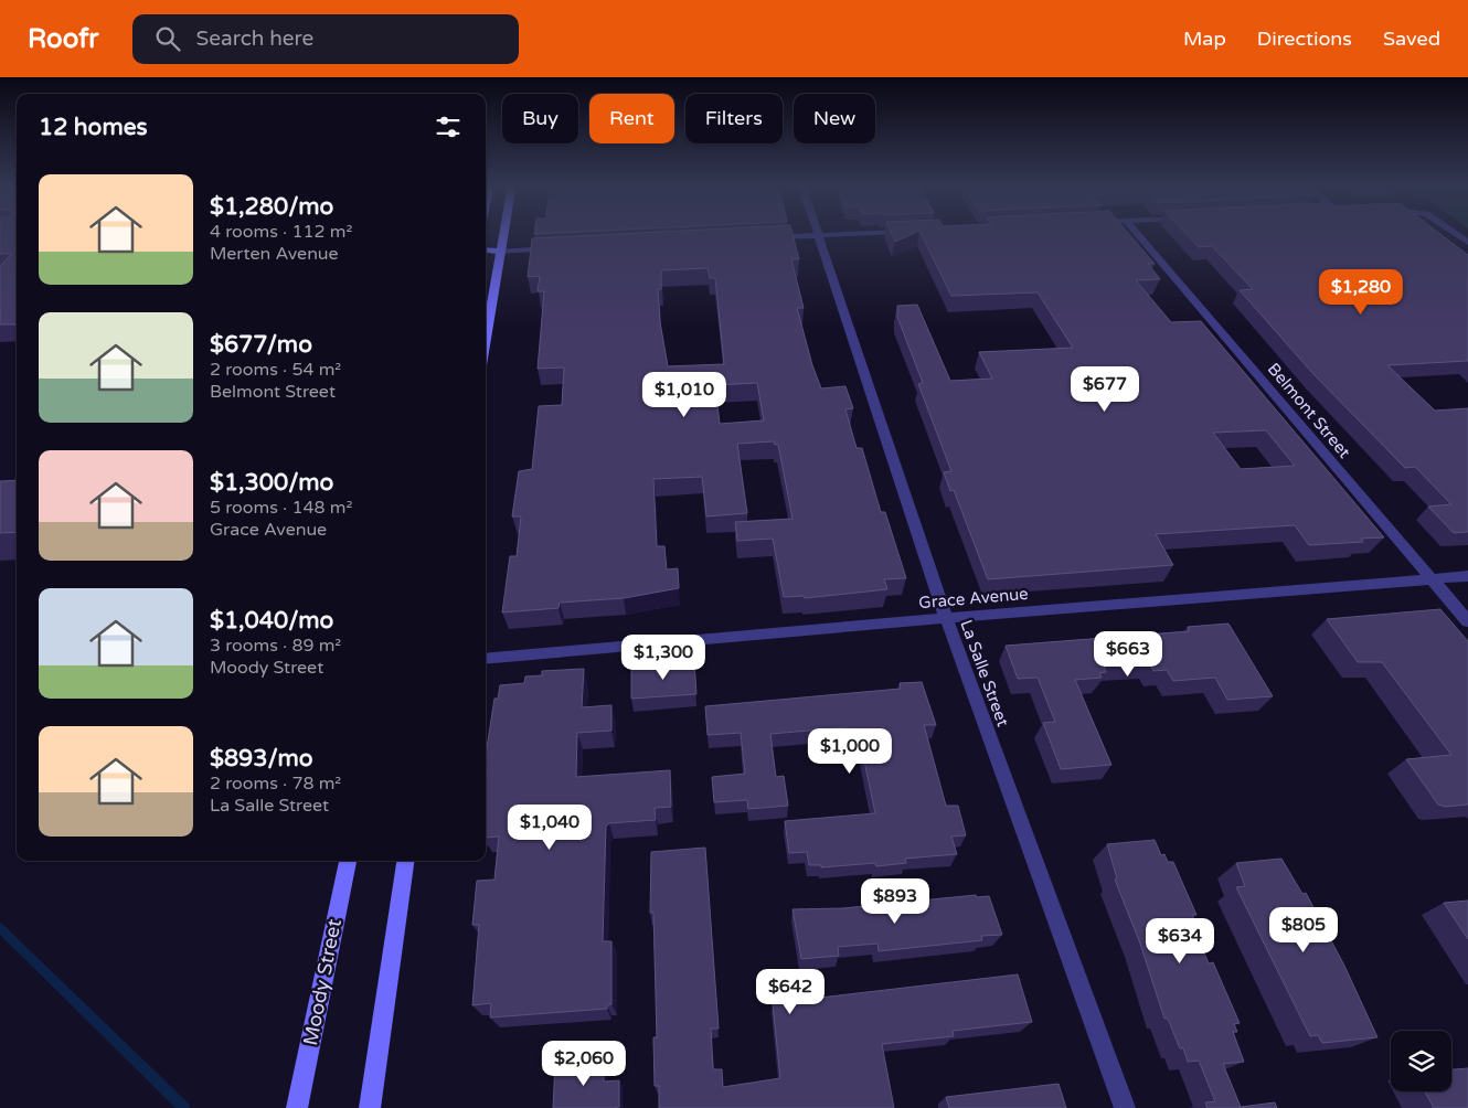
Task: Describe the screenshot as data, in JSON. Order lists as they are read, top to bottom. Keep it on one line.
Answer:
{"streets":{"main road":["Moody Street"],"street":["Belmont Street","Grace Avenue","La Salle Street"]},"crossings":[["Belmont Street","Grace Avenue"],["Grace Avenue","La Salle Street"]],"page":{"header":"Roofr","search":"Search here","nav":["Map","Directions","Saved"],"chip":["Buy","Rent","Filters","New"],"heading":"12 homes","list":[{"name":"$1,280/mo","note":"4 rooms · 112 m² · Merten Avenue"},{"name":"$677/mo","note":"2 rooms · 54 m² · Belmont Street"},{"name":"$1,300/mo","note":"5 rooms · 148 m² · Grace Avenue"},{"name":"$1,040/mo","note":"3 rooms · 89 m² · Moody Street"},{"name":"$893/mo","note":"2 rooms · 78 m² · La Salle Street"}],"price":["$1,280","$677","$1,010","$663","$1,300","$1,000","$1,040","$893","$805","$634","$642","$2,060"]}}
